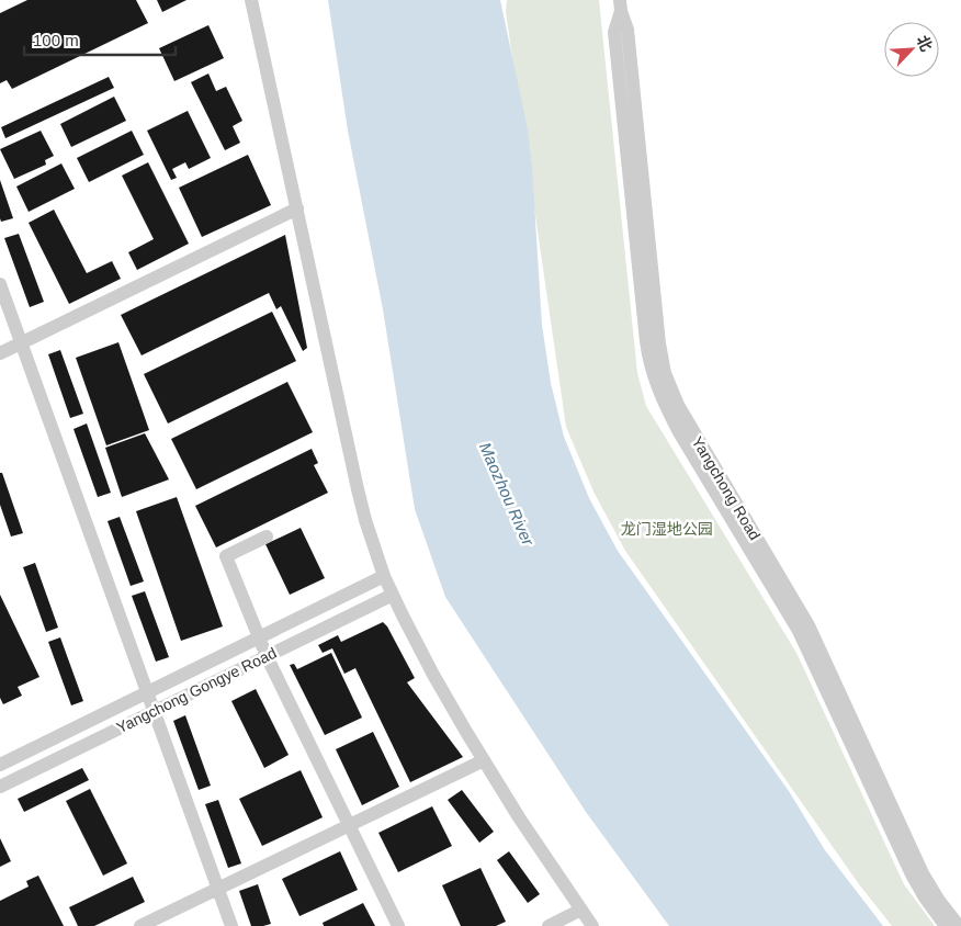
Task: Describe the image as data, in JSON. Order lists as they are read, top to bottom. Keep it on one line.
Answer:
{"streets":{"street":["Yangchong Road","Yangchong Gongye Road"]},"water":["Maozhou River"],"parks":["龙门湿地公园"],"scale_bar":"100 m","north":"top right"}
